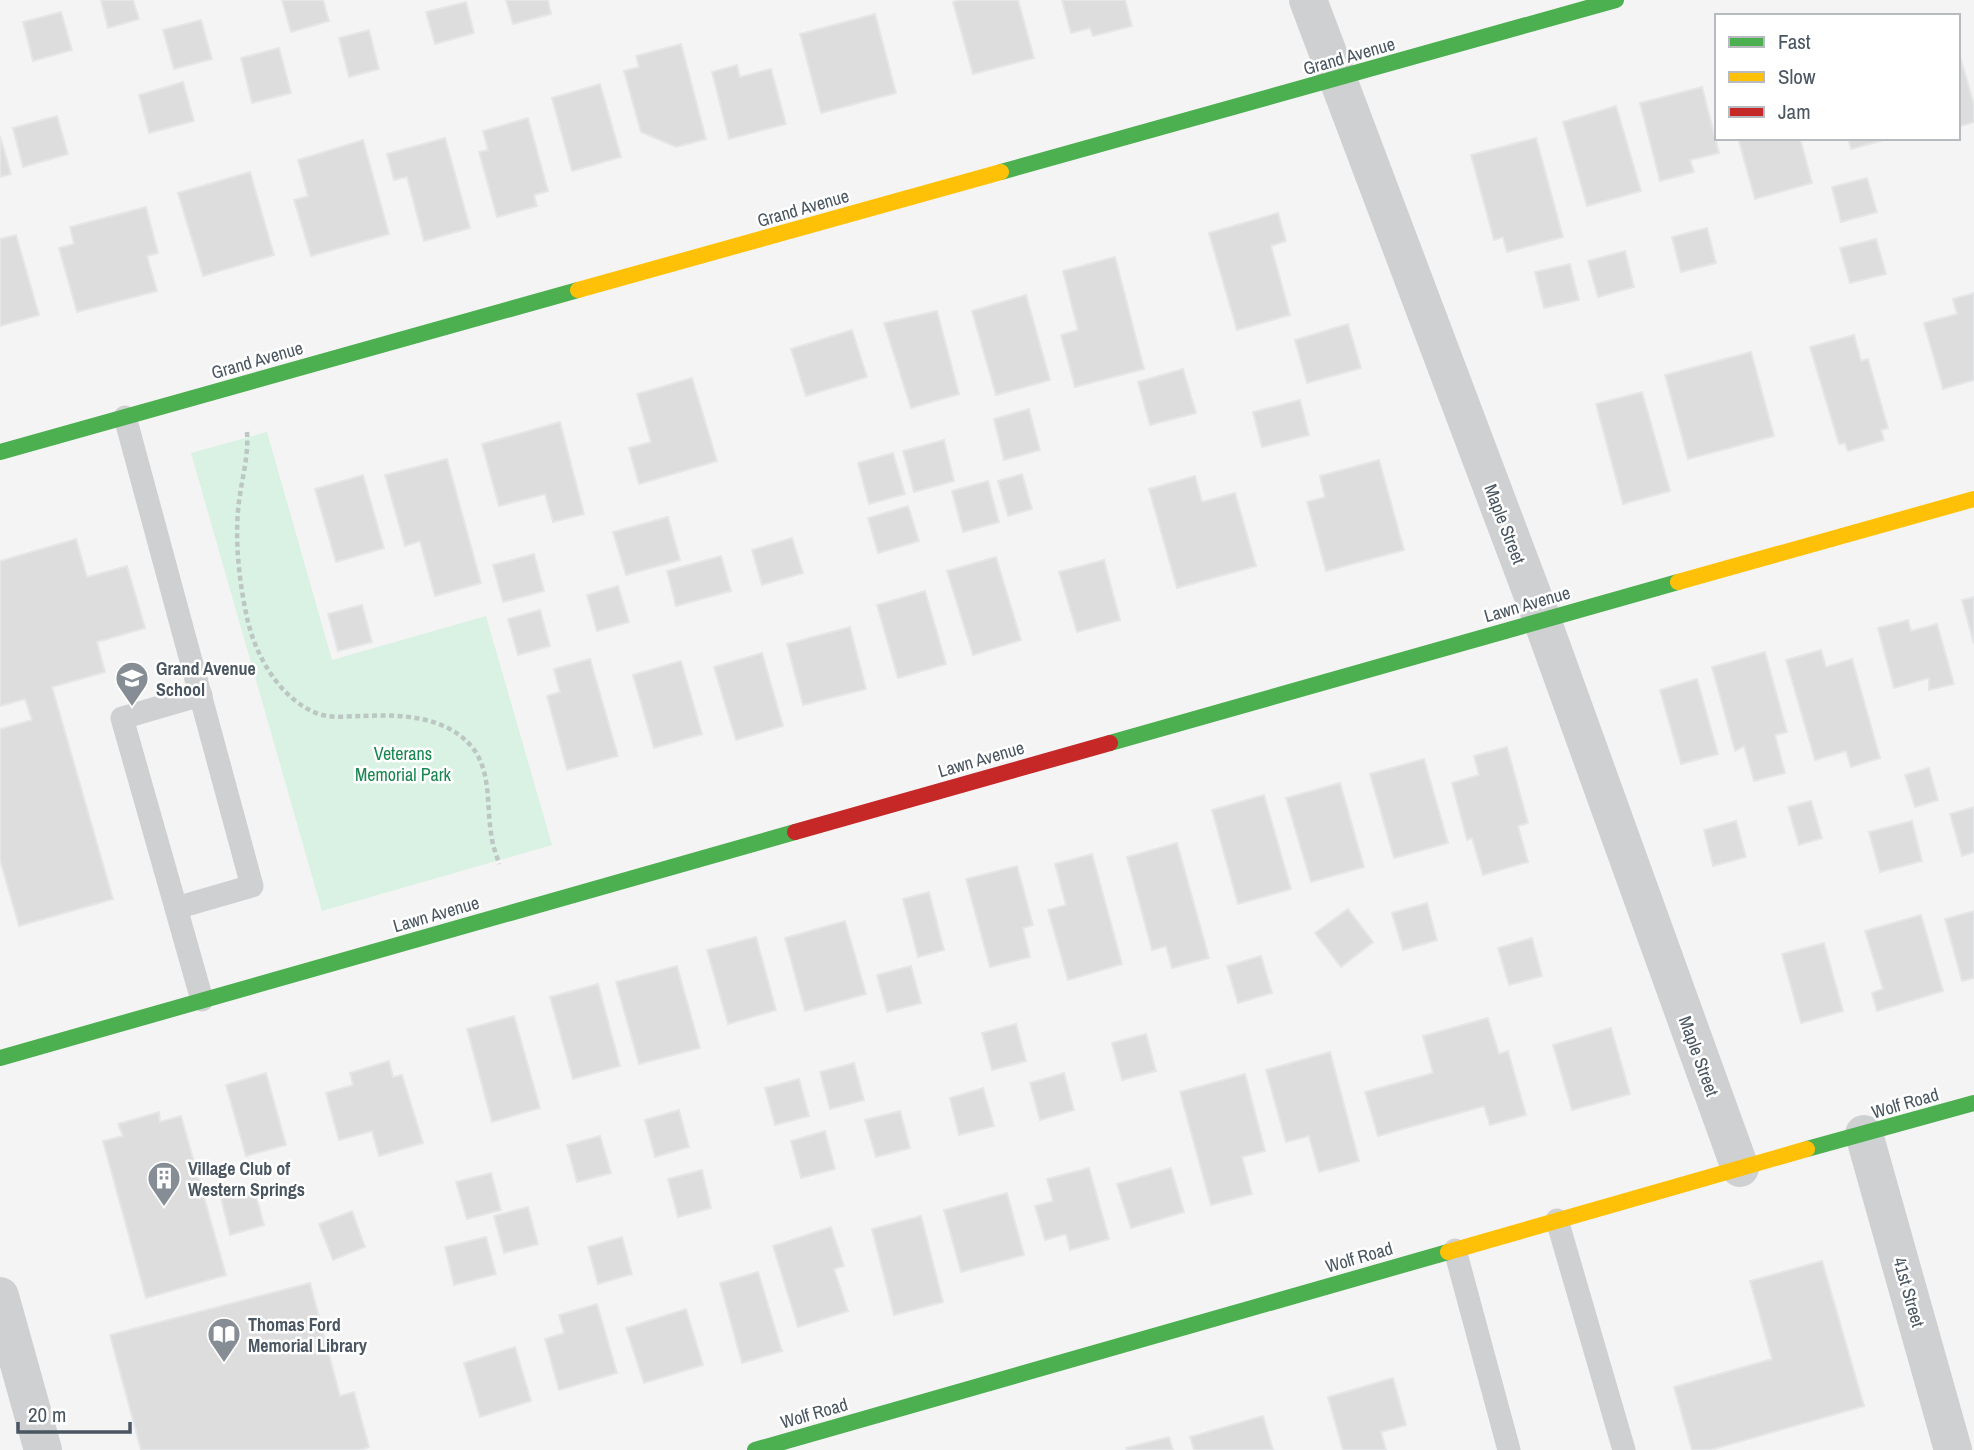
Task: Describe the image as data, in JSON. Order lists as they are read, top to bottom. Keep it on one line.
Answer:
{"streets":{"street":["Grand Avenue","Maple Street","Lawn Avenue","Wolf Road","41st Street"]},"crossings":[["Grand Avenue","Maple Street"],["Maple Street","Lawn Avenue"],["Maple Street","Wolf Road"],["Wolf Road","41st Street"]],"parks":["Veterans Memorial Park"],"places":{"school or university":["Grand Avenue School"],"building":["Village Club of Western Springs"],"library":["Thomas Ford Memorial Library"]},"legend":["Fast","Slow","Jam"],"scale_bar":"20 m"}
